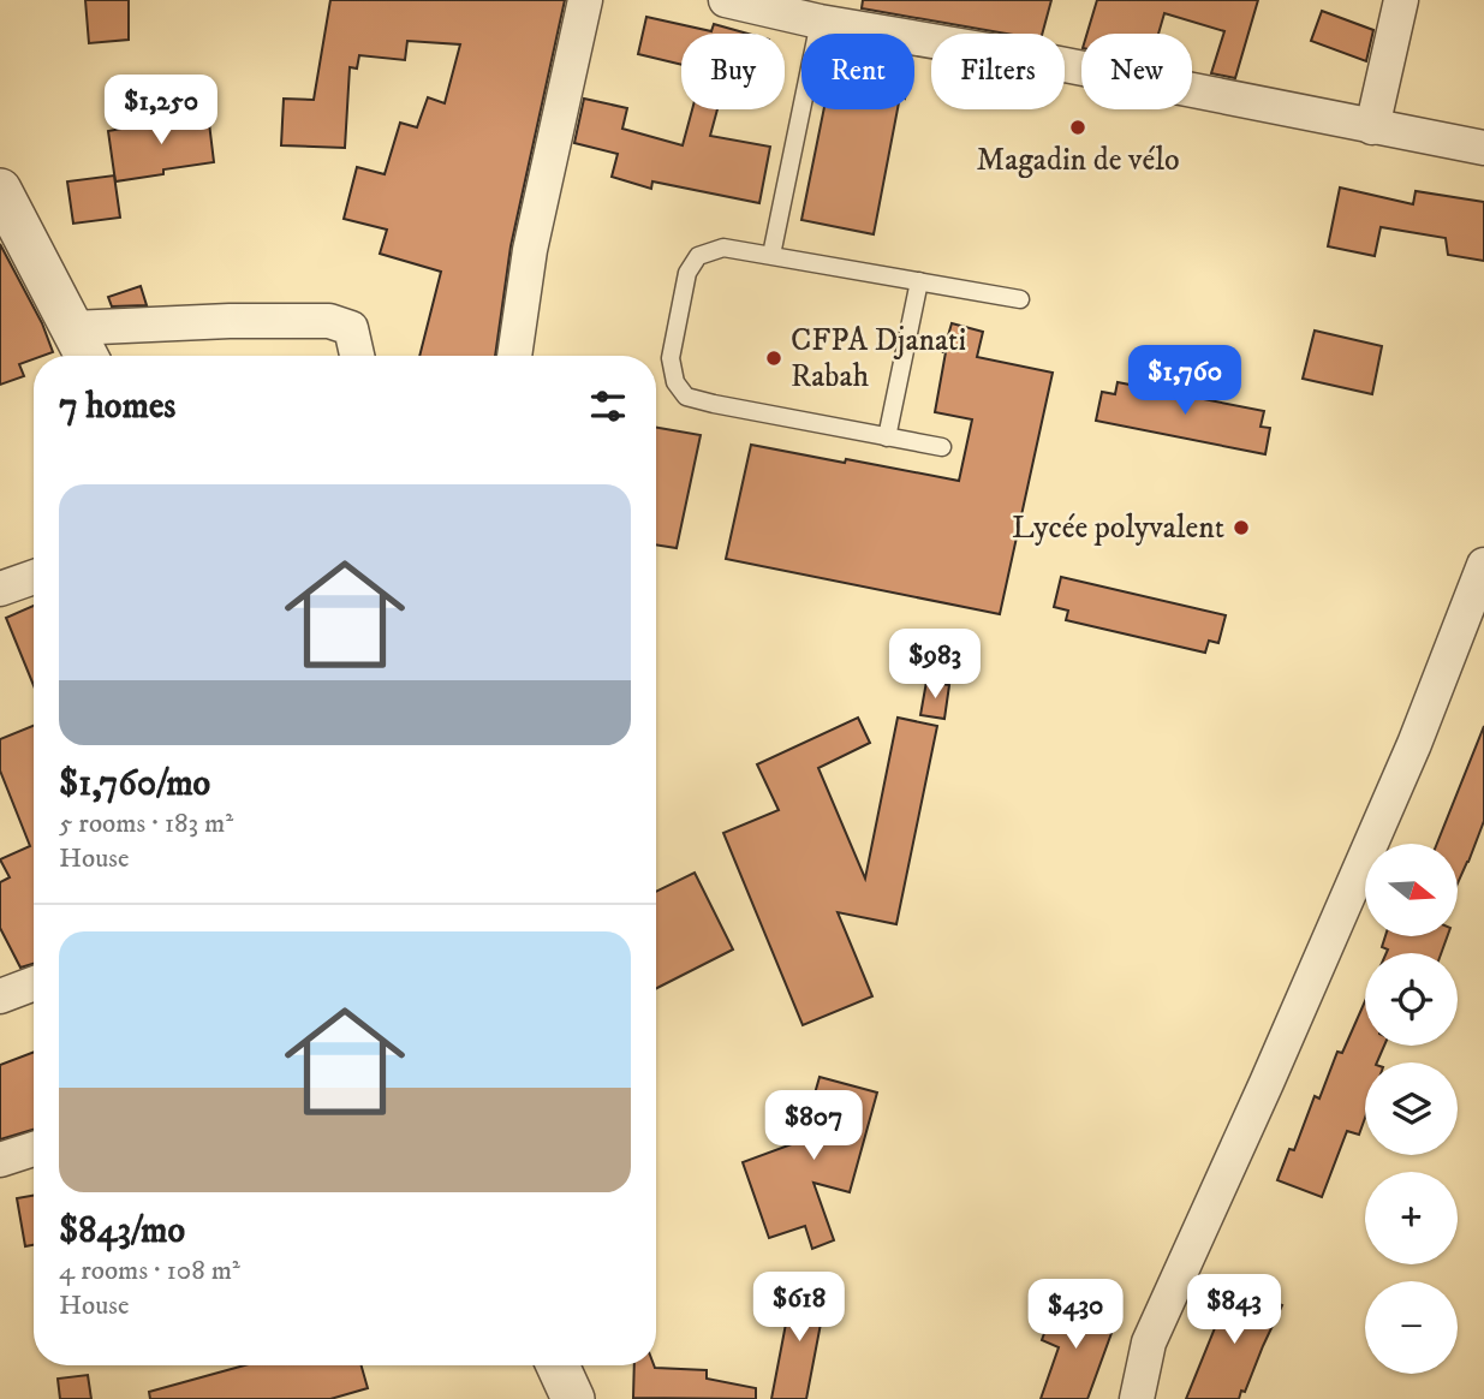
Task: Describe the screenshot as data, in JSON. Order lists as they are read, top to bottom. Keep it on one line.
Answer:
{"places":["Magadin de vélo","CFPA Djanati Rabah","Lycée polyvalent"],"north":"right","page":{"chip":["Buy","Rent","Filters","New"],"price":["$1,250","$1,760","$983","$807","$618","$843","$430"],"heading":"7 homes","list":[{"name":"$1,760/mo","note":"5 rooms · 183 m² · House"},{"name":"$843/mo","note":"4 rooms · 108 m² · House"}],"map_buttons":["+","−"]}}
